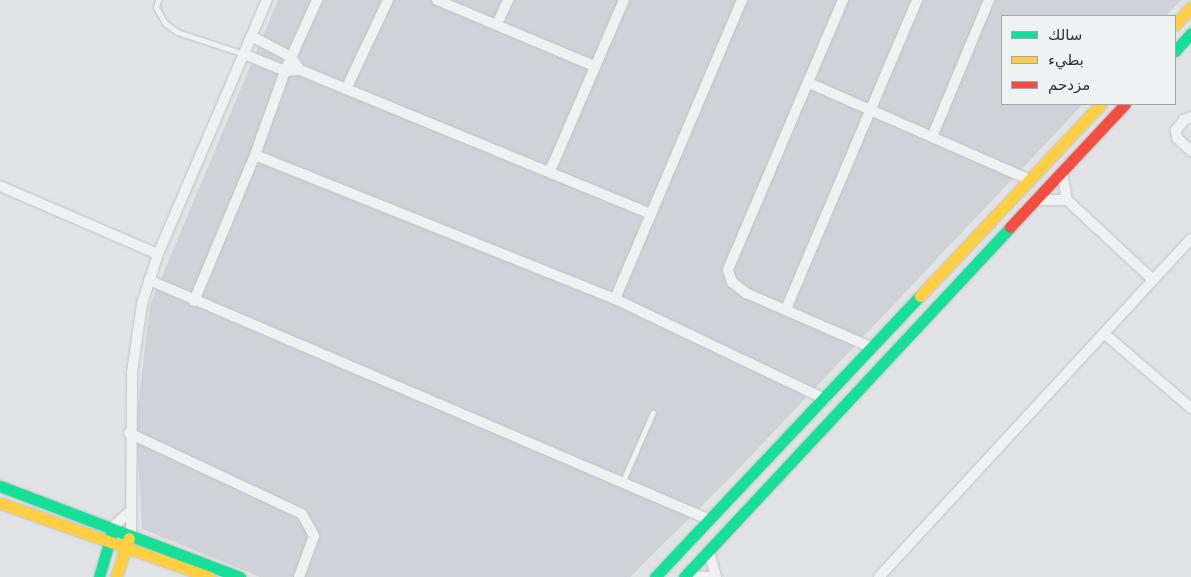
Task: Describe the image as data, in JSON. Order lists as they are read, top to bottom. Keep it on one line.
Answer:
{"legend":["سالك","بطيء","مزدحم"]}
